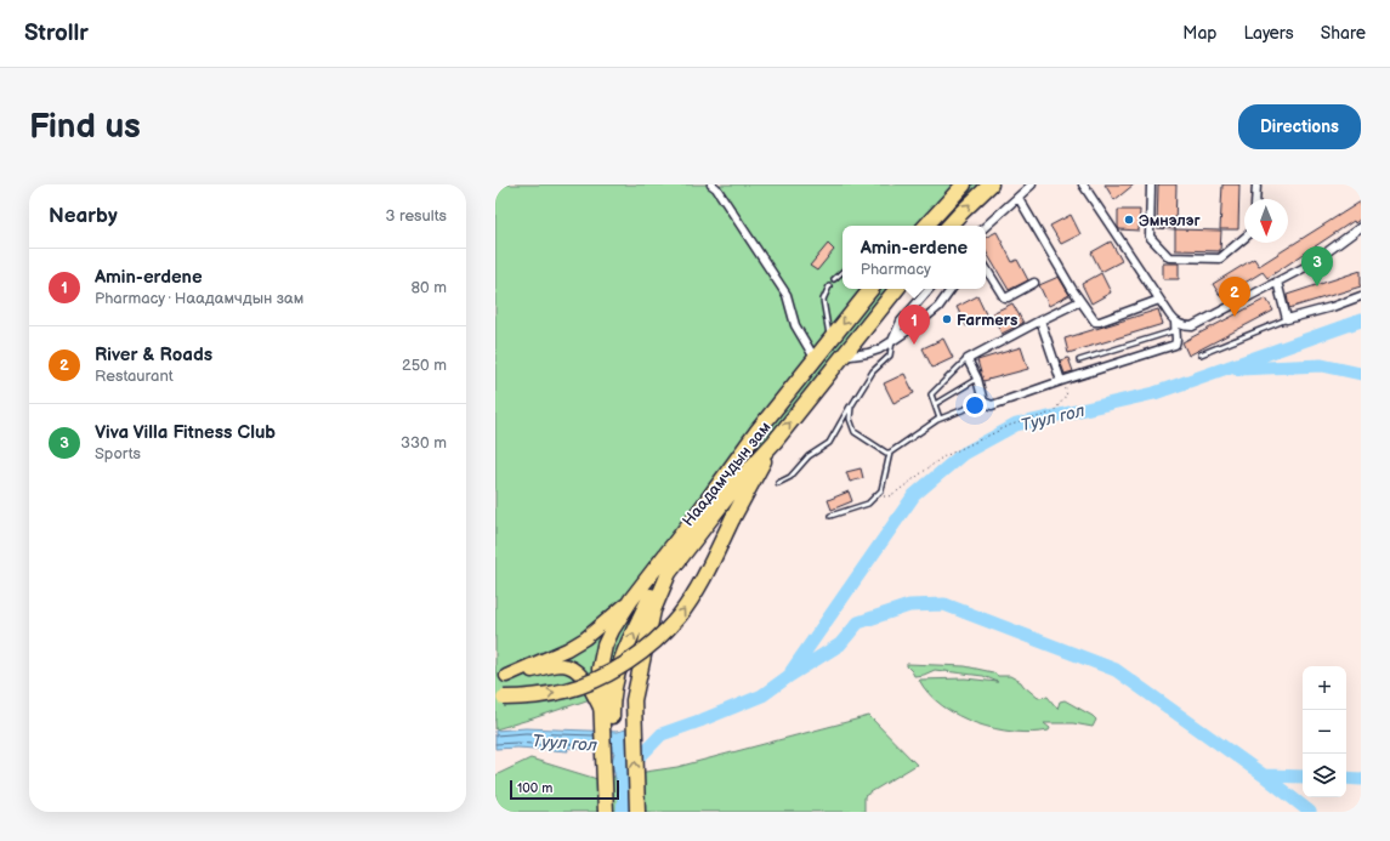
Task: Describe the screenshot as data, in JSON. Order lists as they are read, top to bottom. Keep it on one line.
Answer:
{"streets":{"highway":["Наадамчдын зам"]},"water":["Туул гол"],"places":["Эмнэлэг","Farmers"],"scale_bar":"100 m","north":"bottom","page":{"header":"Strollr","nav":["Map","Layers","Share"],"buttons":"Directions","title":"Find us","heading":["Nearby","3 results"],"popup":["Amin-erdene","Pharmacy"],"pins":["3","2","1"],"list":[{"mark":"1","name":"Amin-erdene","note":"Pharmacy · Наадамчдын зам","value":"80 m"},{"mark":"2","name":"River & Roads","note":"Restaurant","value":"250 m"},{"mark":"3","name":"Viva Villa Fitness Club","note":"Sports","value":"330 m"}],"map_buttons":["+","−"],"scale":"100 m"}}
